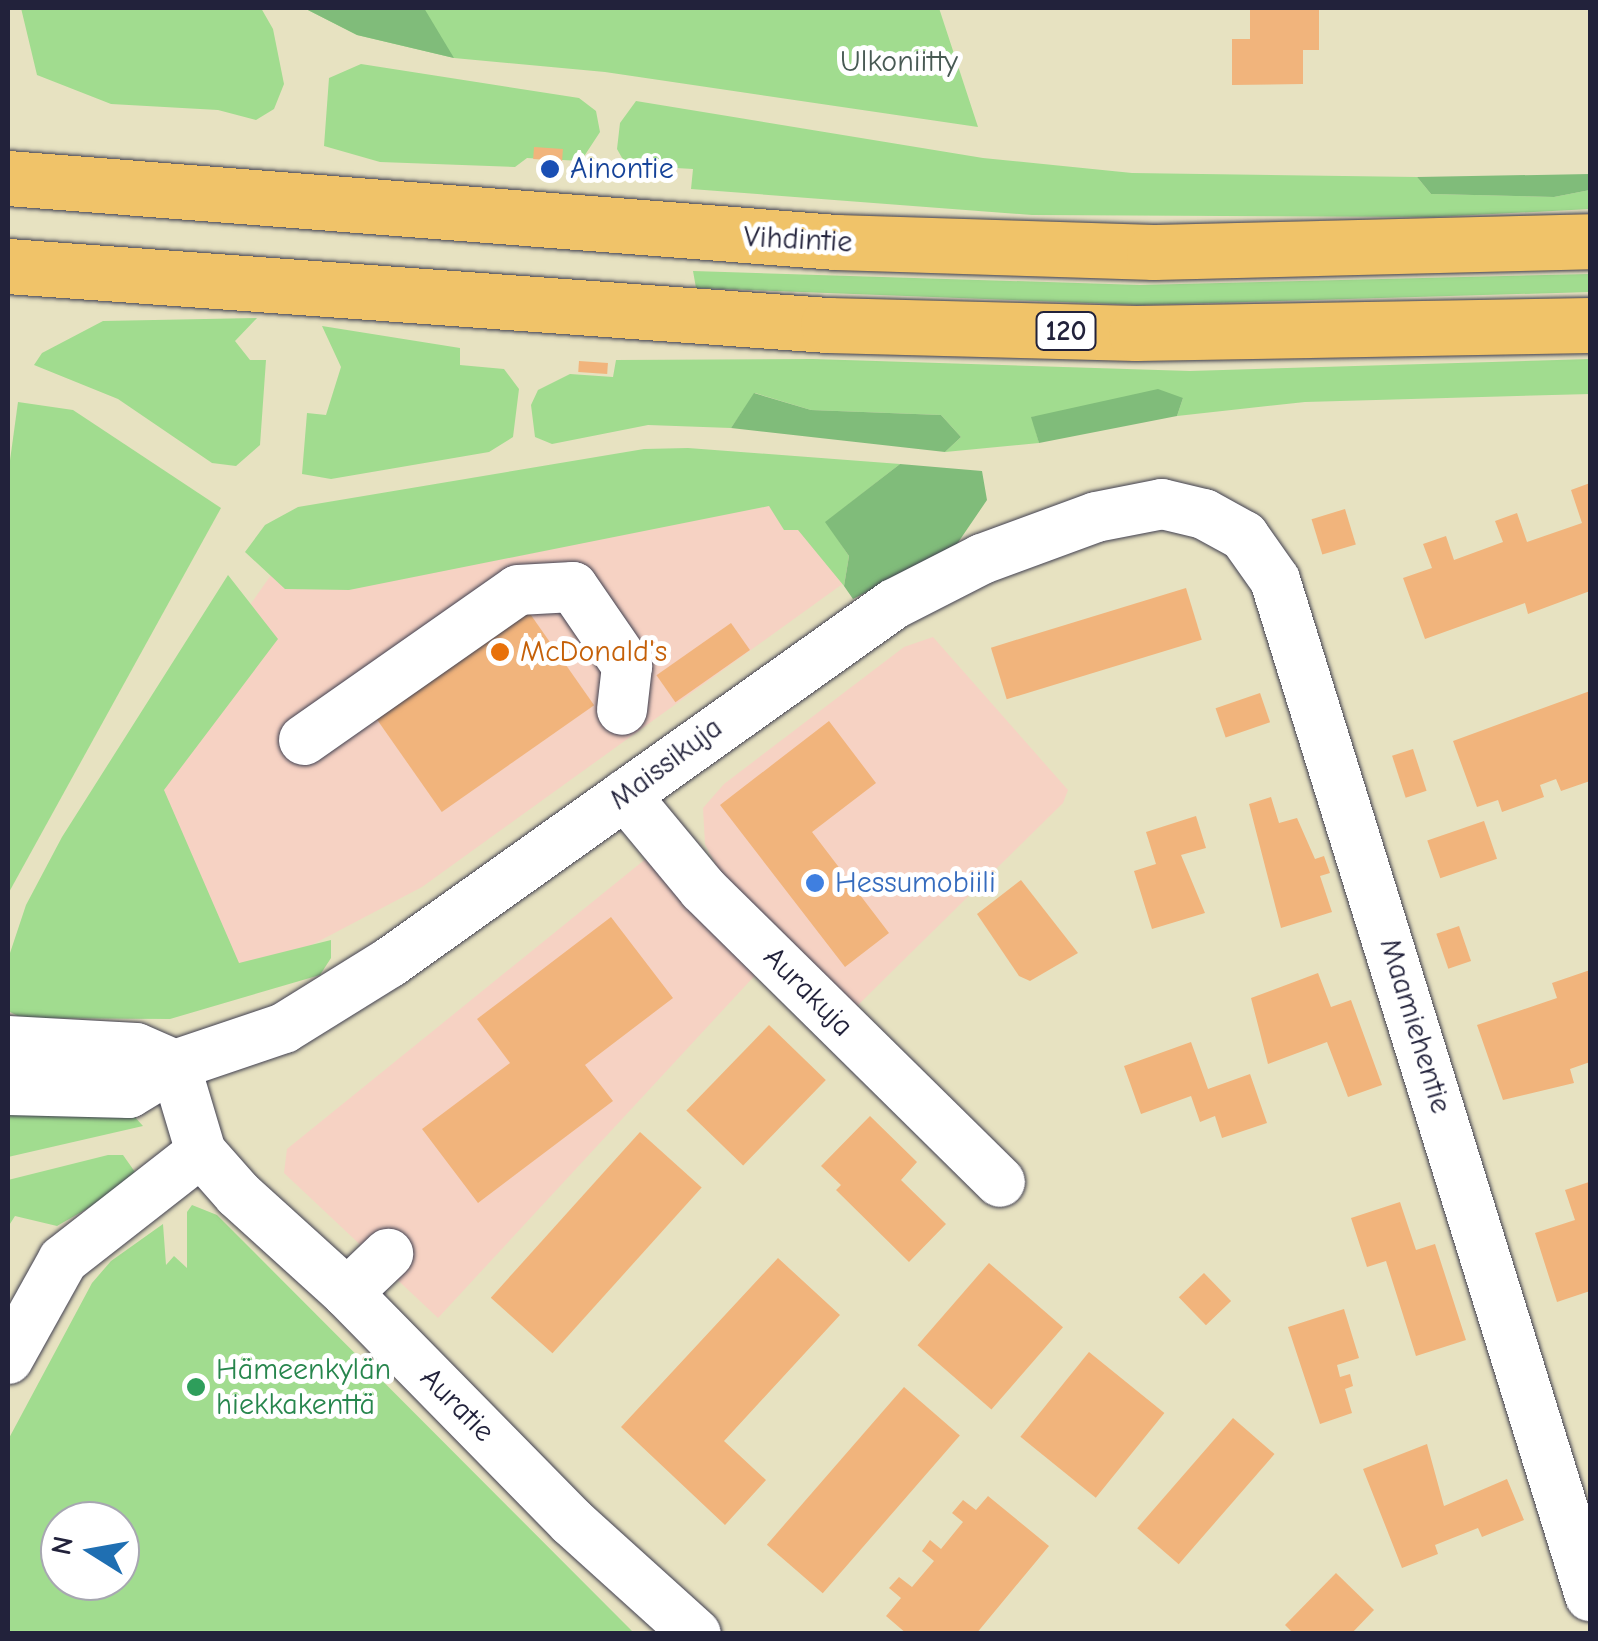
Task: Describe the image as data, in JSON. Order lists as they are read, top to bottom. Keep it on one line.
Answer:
{"streets":{"main road":["Vihdintie","120"],"street":["Maissikuja","Aurakuja","Maamiehentie","Auratie"]},"crossings":[["Maissikuja","Aurakuja"],["Maissikuja","Maamiehentie"],["Maissikuja","Auratie"]],"parks":["Ulkoniitty"],"places":["Ainontie","McDonald's","Hessumobiili","Hämeenkylän hiekkakenttä"],"north":"left"}
